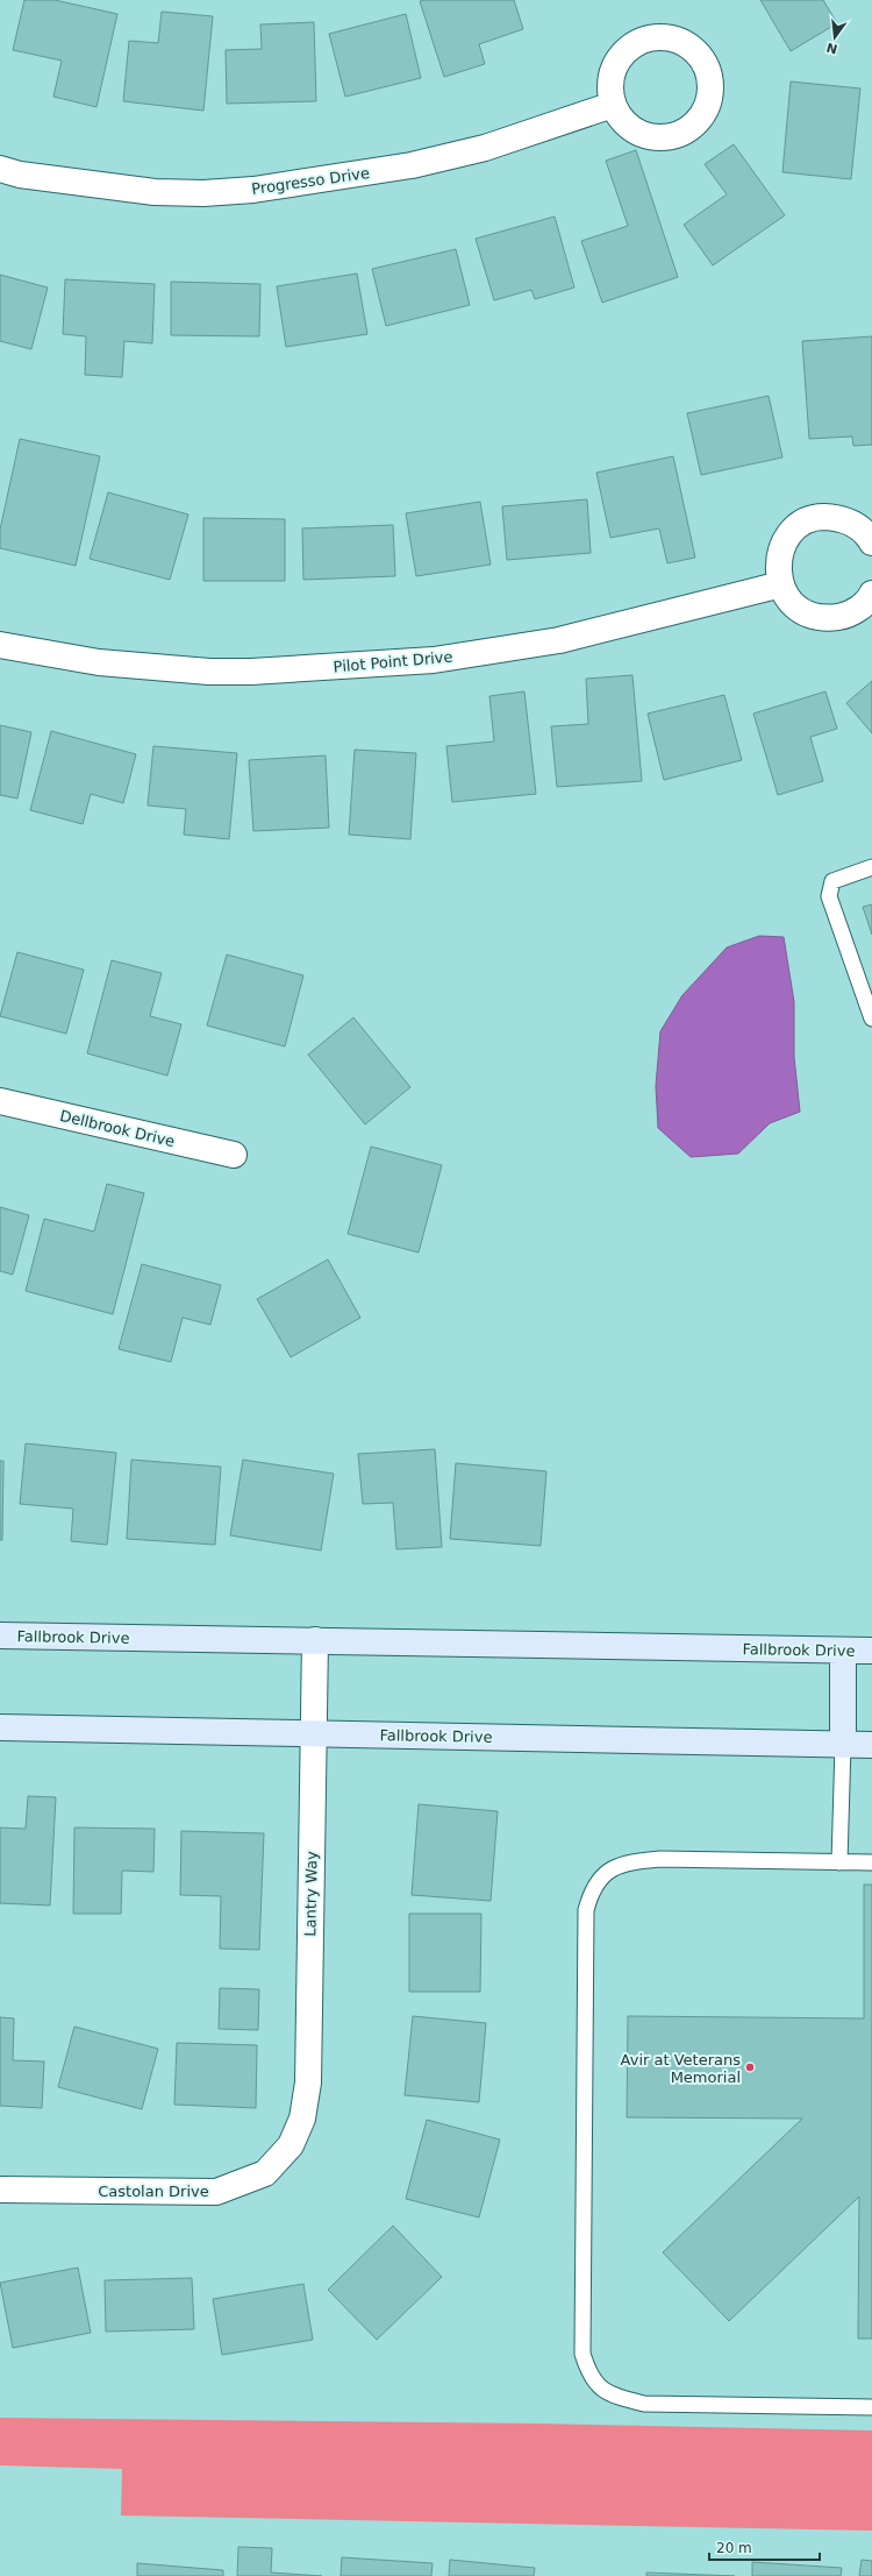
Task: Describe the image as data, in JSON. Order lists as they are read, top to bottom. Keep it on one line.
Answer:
{"streets":{"main road":["Fallbrook Drive"],"street":["Progresso Drive","Pilot Point Drive","Dellbrook Drive","Lantry Way","Castolan Drive"]},"crossings":[["Fallbrook Drive","Lantry Way"],["Lantry Way","Castolan Drive"]],"places":["Avir at Veterans Memorial"],"scale_bar":"20 m","north":"bottom"}
